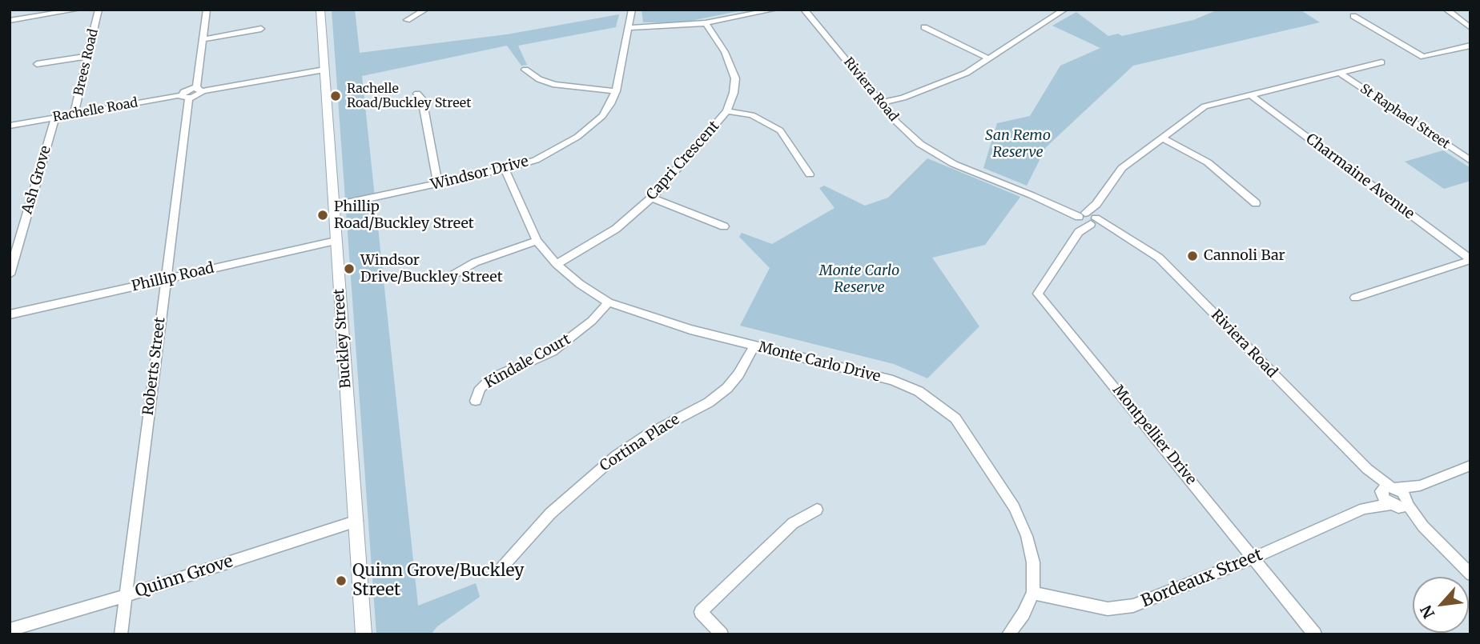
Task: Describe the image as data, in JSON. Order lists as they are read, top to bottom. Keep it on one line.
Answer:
{"streets":{"main road":["Buckley Street"],"street":["Brees Road","Riviera Road","Rachelle Road","St Raphael Street","Capri Crescent","Windsor Drive","Charmaine Avenue","Ash Grove","Phillip Road","Kindale Court","Monte Carlo Drive","Roberts Street","Montpellier Drive","Cortina Place","Quinn Grove","Bordeaux Street"]},"crossings":[["Brees Road","Rachelle Road"],["Riviera Road","Montpellier Drive"],["Riviera Road","Bordeaux Street"],["Rachelle Road","Ash Grove"],["Rachelle Road","Roberts Street"],["Capri Crescent","Monte Carlo Drive"],["Windsor Drive","Buckley Street"],["Windsor Drive","Monte Carlo Drive"],["Phillip Road","Buckley Street"],["Phillip Road","Roberts Street"],["Buckley Street","Quinn Grove"],["Kindale Court","Monte Carlo Drive"],["Monte Carlo Drive","Cortina Place"],["Monte Carlo Drive","Bordeaux Street"],["Roberts Street","Quinn Grove"],["Montpellier Drive","Bordeaux Street"]],"parks":["San Remo Reserve","Monte Carlo Reserve"],"places":["Rachelle Road/Buckley Street","Phillip Road/Buckley Street","Cannoli Bar","Windsor Drive/Buckley Street","Quinn Grove/Buckley Street"],"north":"bottom left"}
